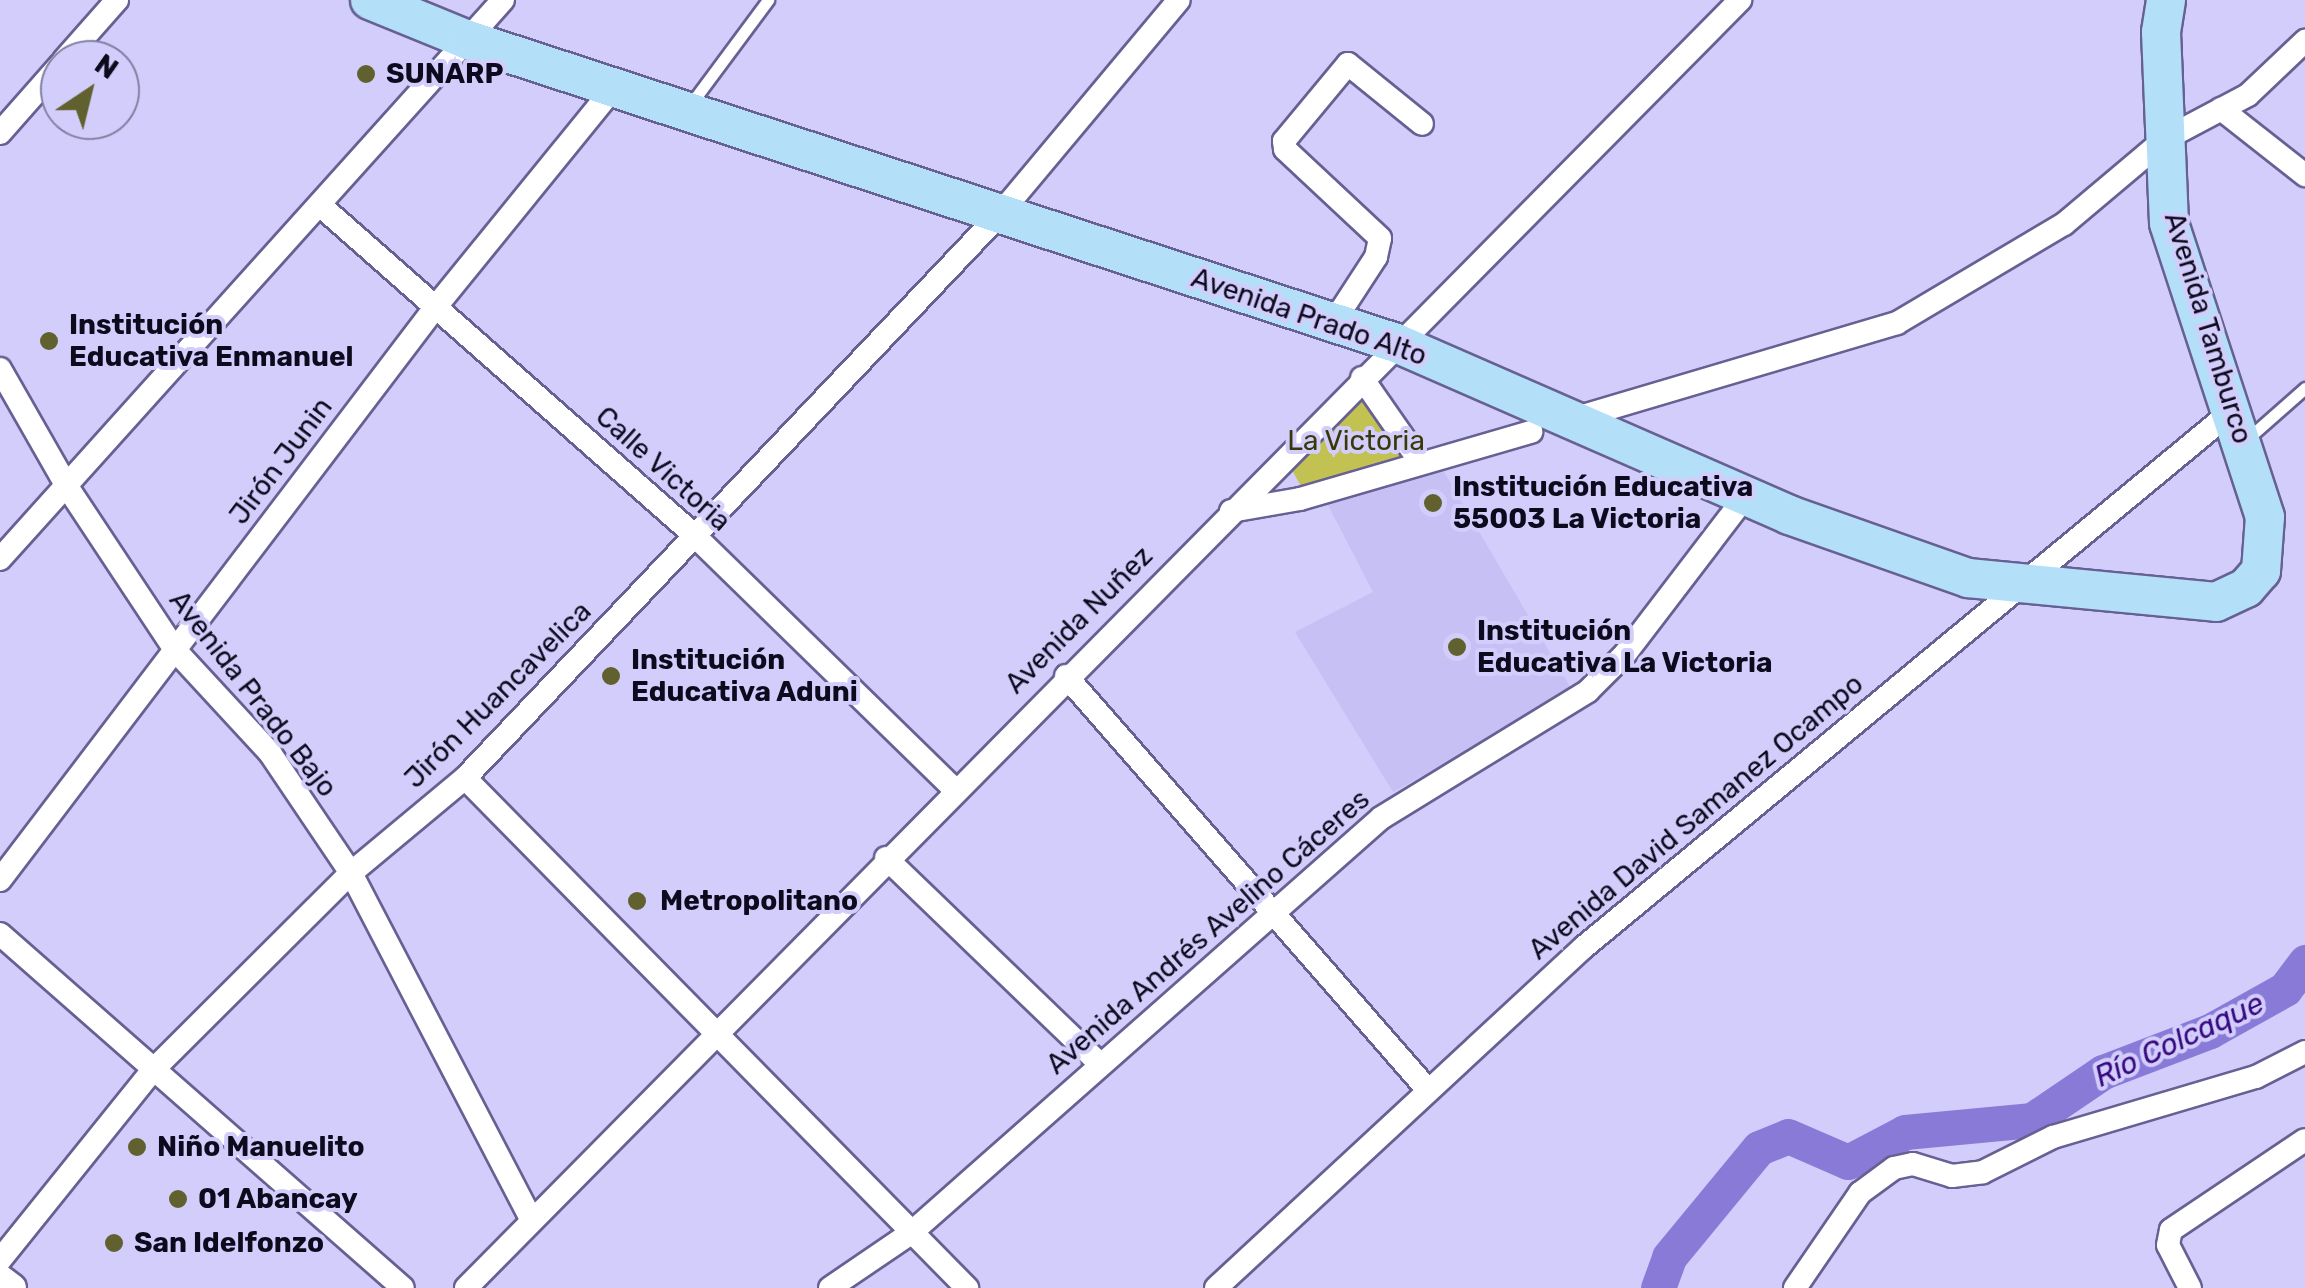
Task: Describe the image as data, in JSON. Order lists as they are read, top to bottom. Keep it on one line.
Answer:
{"streets":{"highway":["Avenida Prado Alto","Avenida Tamburco"],"street":["Jirón Junin","Calle Victoria","Avenida Nuñez","Avenida Prado Bajo","Jirón Huancavelica","Avenida David Samanez Ocampo","Avenida Andrés Avelino Cáceres"]},"crossings":[["Avenida Prado Alto","Avenida Tamburco"],["Avenida Prado Alto","Jirón Junin"],["Avenida Prado Alto","Avenida Nuñez"],["Avenida Prado Alto","Jirón Huancavelica"],["Avenida Prado Alto","Avenida David Samanez Ocampo"],["Avenida Prado Alto","Avenida Andrés Avelino Cáceres"],["Avenida Tamburco","Avenida David Samanez Ocampo"],["Jirón Junin","Calle Victoria"],["Jirón Junin","Avenida Prado Bajo"],["Calle Victoria","Avenida Nuñez"],["Calle Victoria","Jirón Huancavelica"],["Avenida Nuñez","Avenida Prado Bajo"],["Avenida Prado Bajo","Jirón Huancavelica"]],"water":["Río Colcaque"],"parks":["La Victoria"],"places":["SUNARP","Institución Educativa Enmanuel","Institución Educativa 55003 La Victoria","Institución Educativa La Victoria","Institución Educativa Aduni","Metropolitano","Niño Manuelito","01 Abancay","San Idelfonzo"],"north":"top right"}
